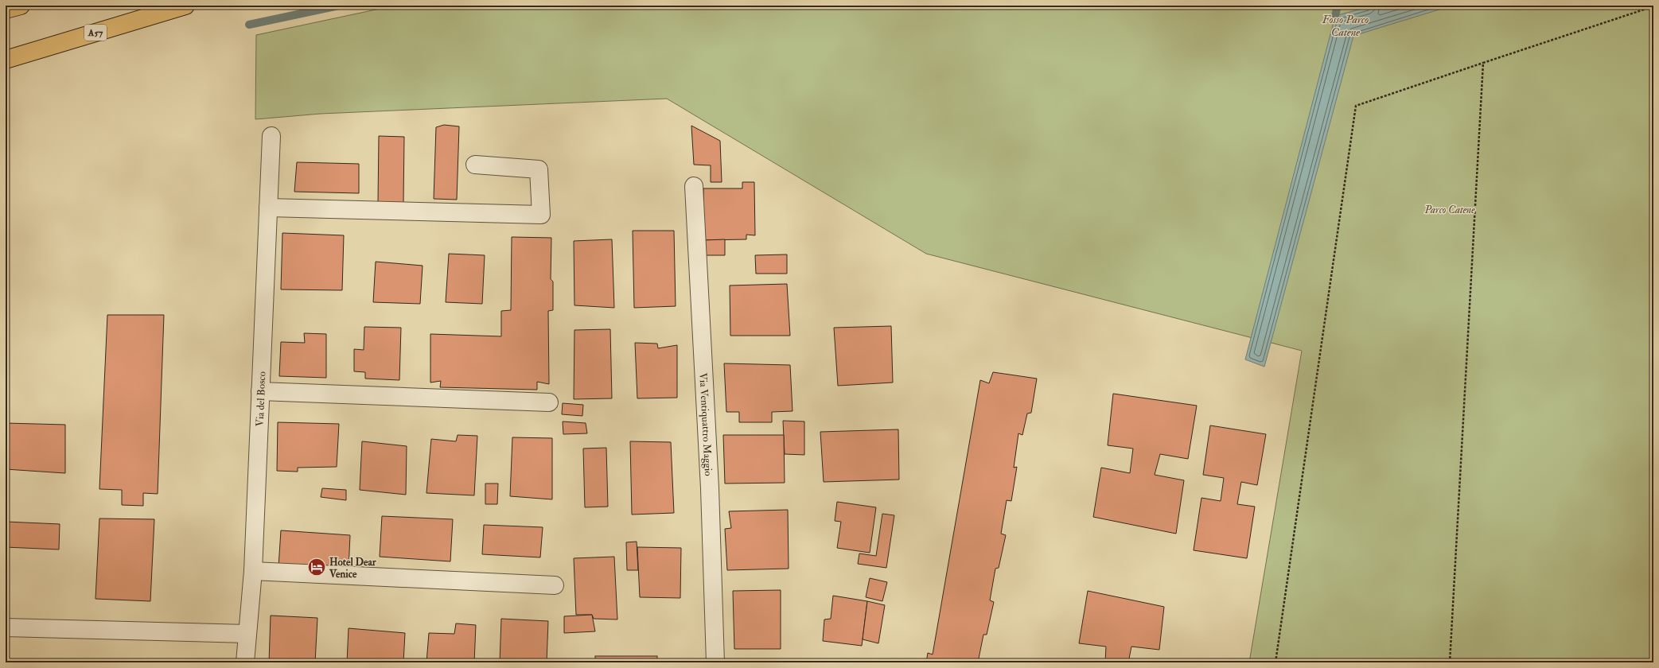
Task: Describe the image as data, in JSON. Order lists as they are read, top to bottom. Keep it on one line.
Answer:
{"streets":{"highway":["A57"],"street":["Via del Bosco","Via Ventiquattro Maggio"]},"water":["Fosso Parco Catene"],"parks":["Parco Catene"],"places":{"hotel":["Hotel Dear Venice"]}}
